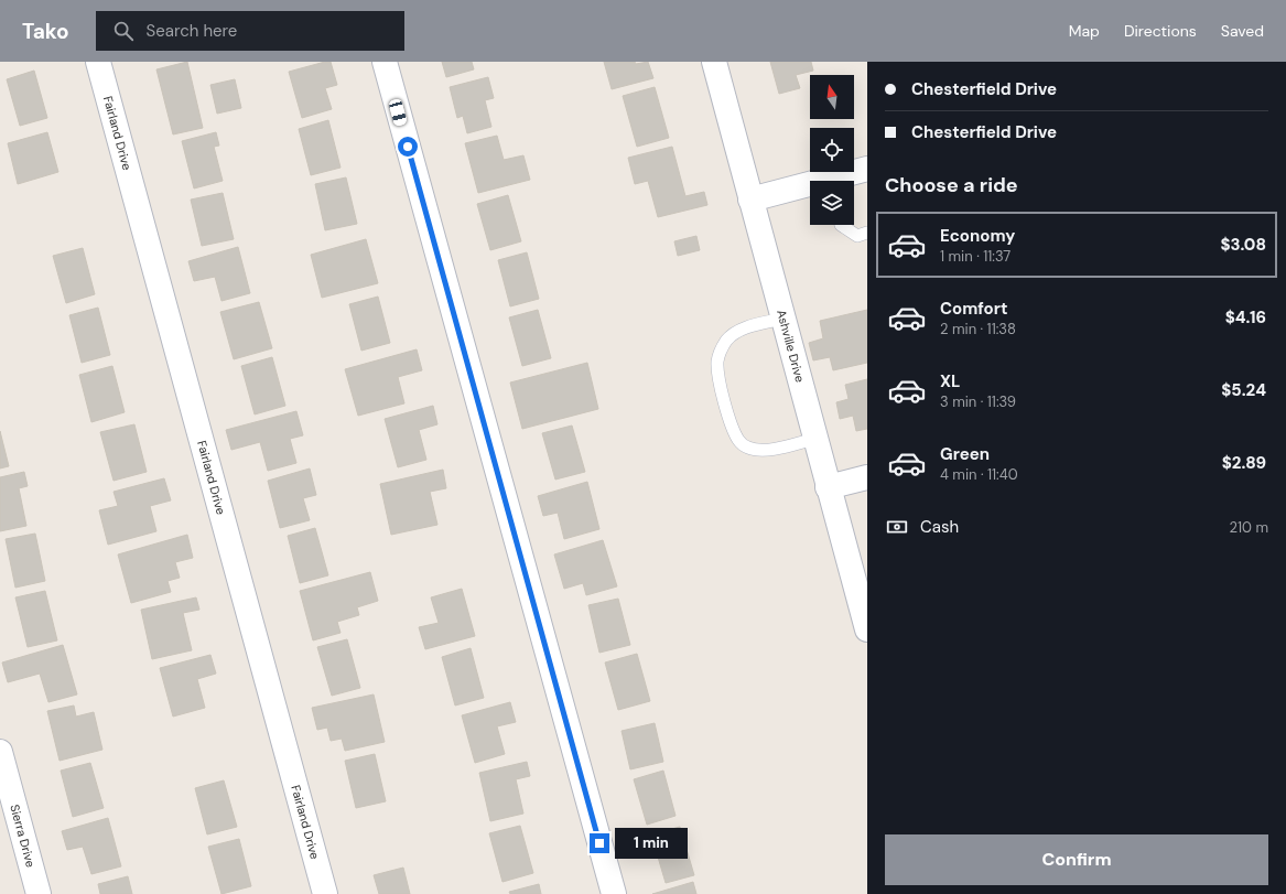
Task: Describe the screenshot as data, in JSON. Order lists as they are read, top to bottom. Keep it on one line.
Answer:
{"streets":{"street":["Fairland Drive","Ashville Drive","Sierra Drive"]},"north":"top","page":{"header":"Tako","search":"Search here","nav":["Map","Directions","Saved"],"banner":["Chesterfield Drive","Chesterfield Drive"],"heading":"Choose a ride","list":[{"name":"Economy","note":"1 min · 11:37","value":"$3.08"},{"name":"Comfort","note":"2 min · 11:38","value":"$4.16"},{"name":"XL","note":"3 min · 11:39","value":"$5.24"},{"name":"Green","note":"4 min · 11:40","value":"$2.89"}],"pay":["Cash","210 m"],"buttons":"Confirm","bubble":"1 min"}}
